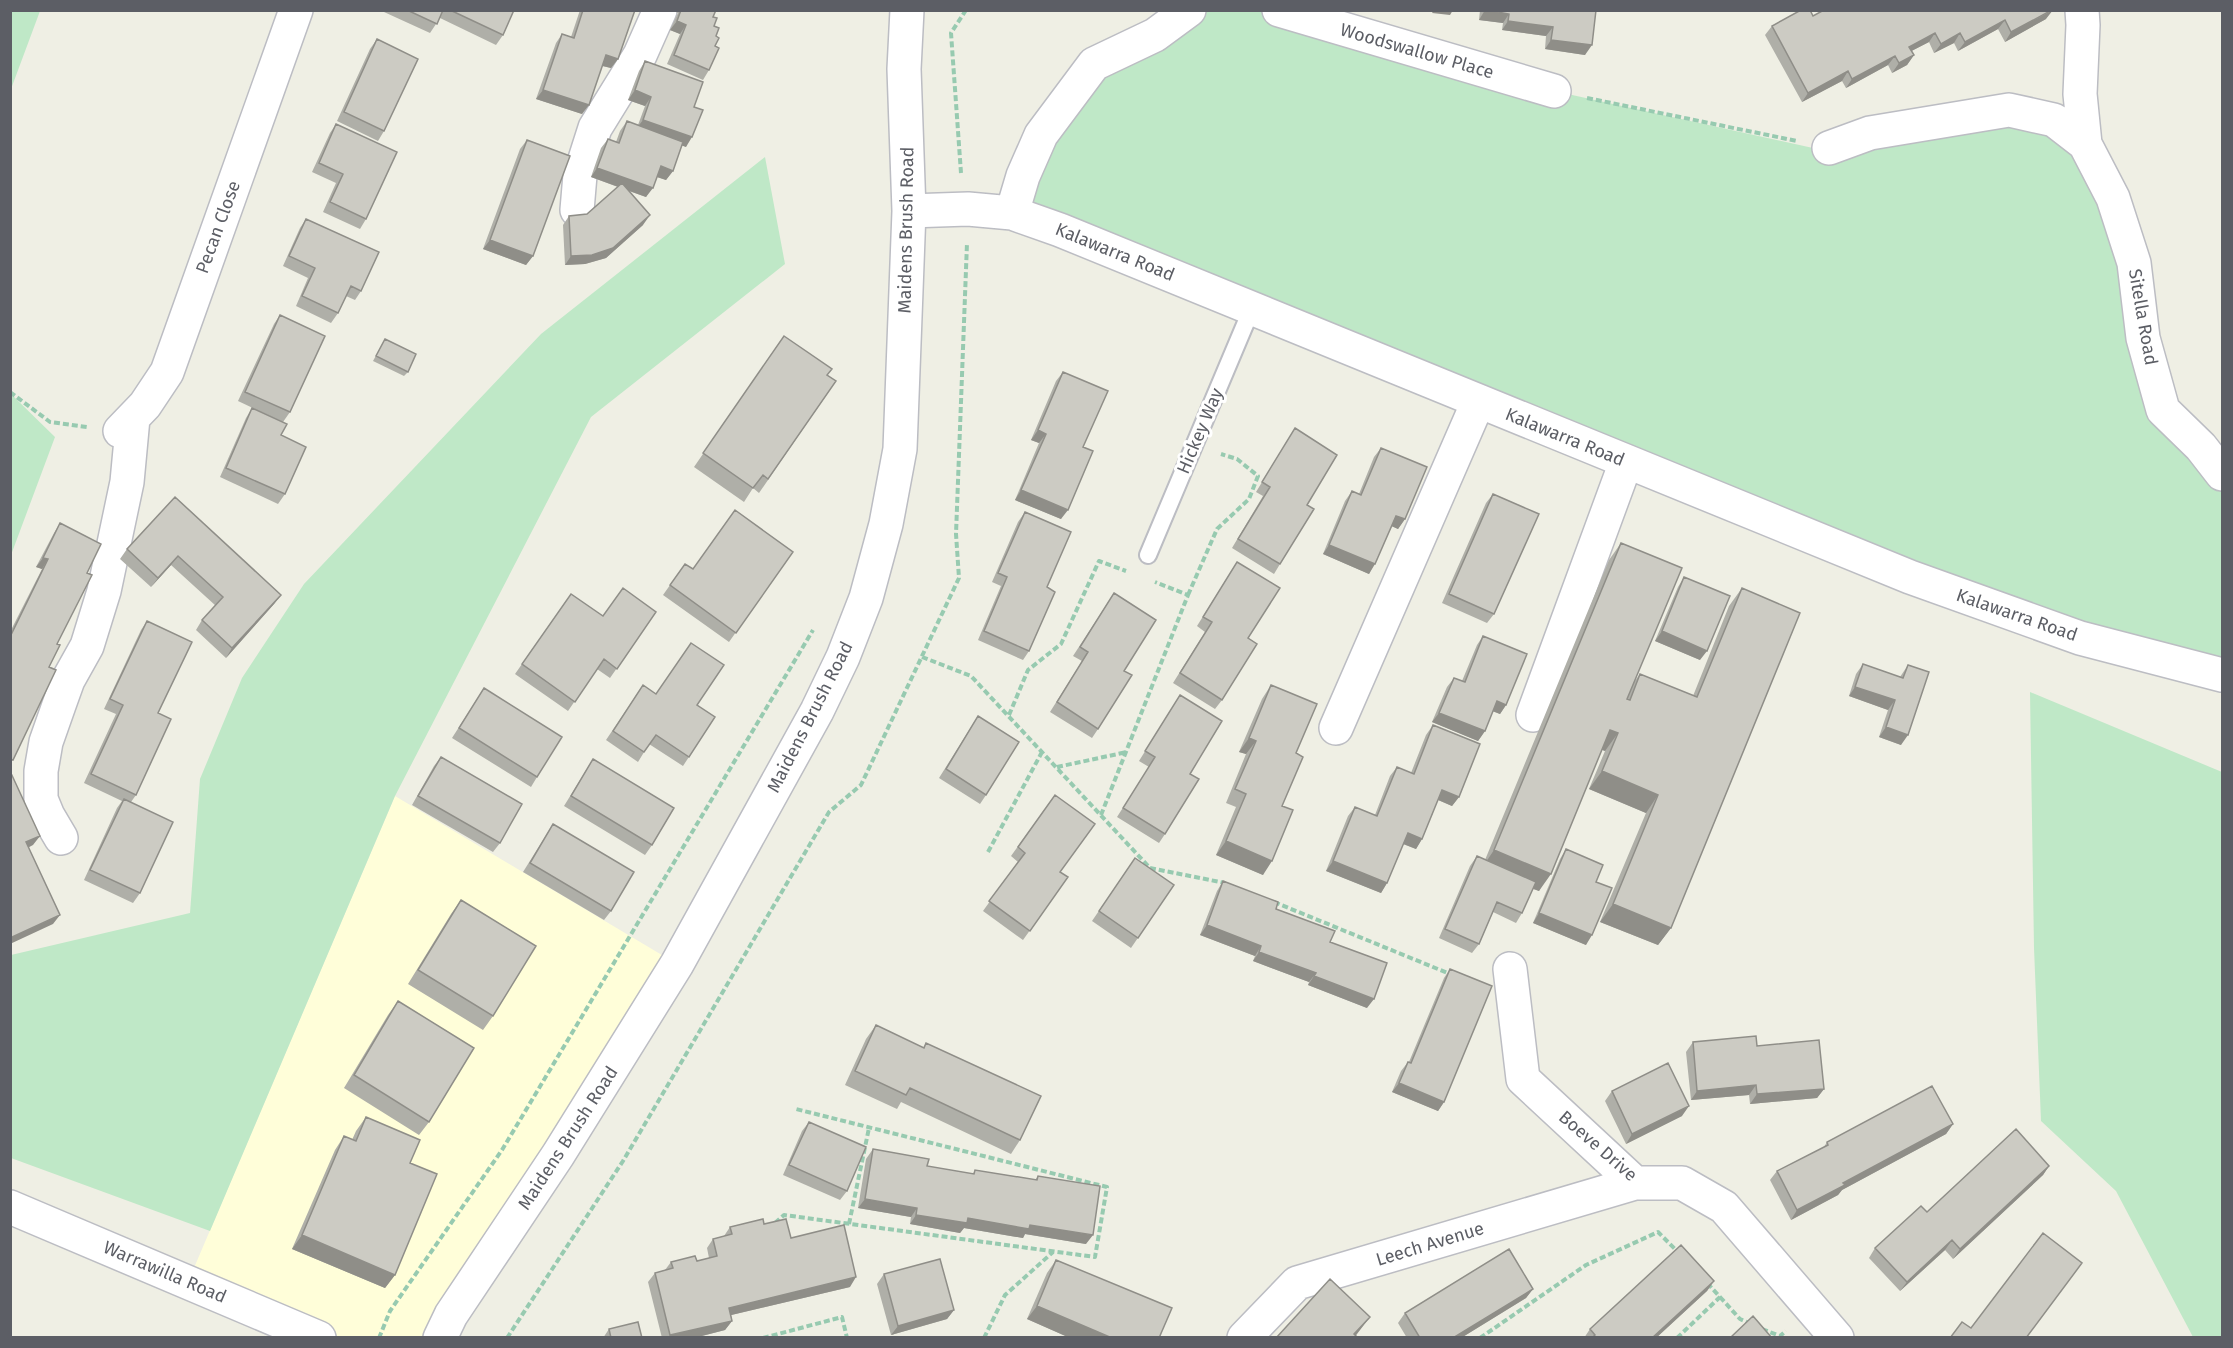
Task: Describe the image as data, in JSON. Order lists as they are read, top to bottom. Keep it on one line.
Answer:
{"streets":{"street":["Woodswallow Place","Pecan Close","Maidens Brush Road","Kalawarra Road","Sitella Road","Boeve Drive","Leech Avenue","Warrawilla Road"],"lane":["Hickey Way"]},"crossings":[["Maidens Brush Road","Kalawarra Road"],["Kalawarra Road","Hickey Way"],["Boeve Drive","Leech Avenue"]]}
